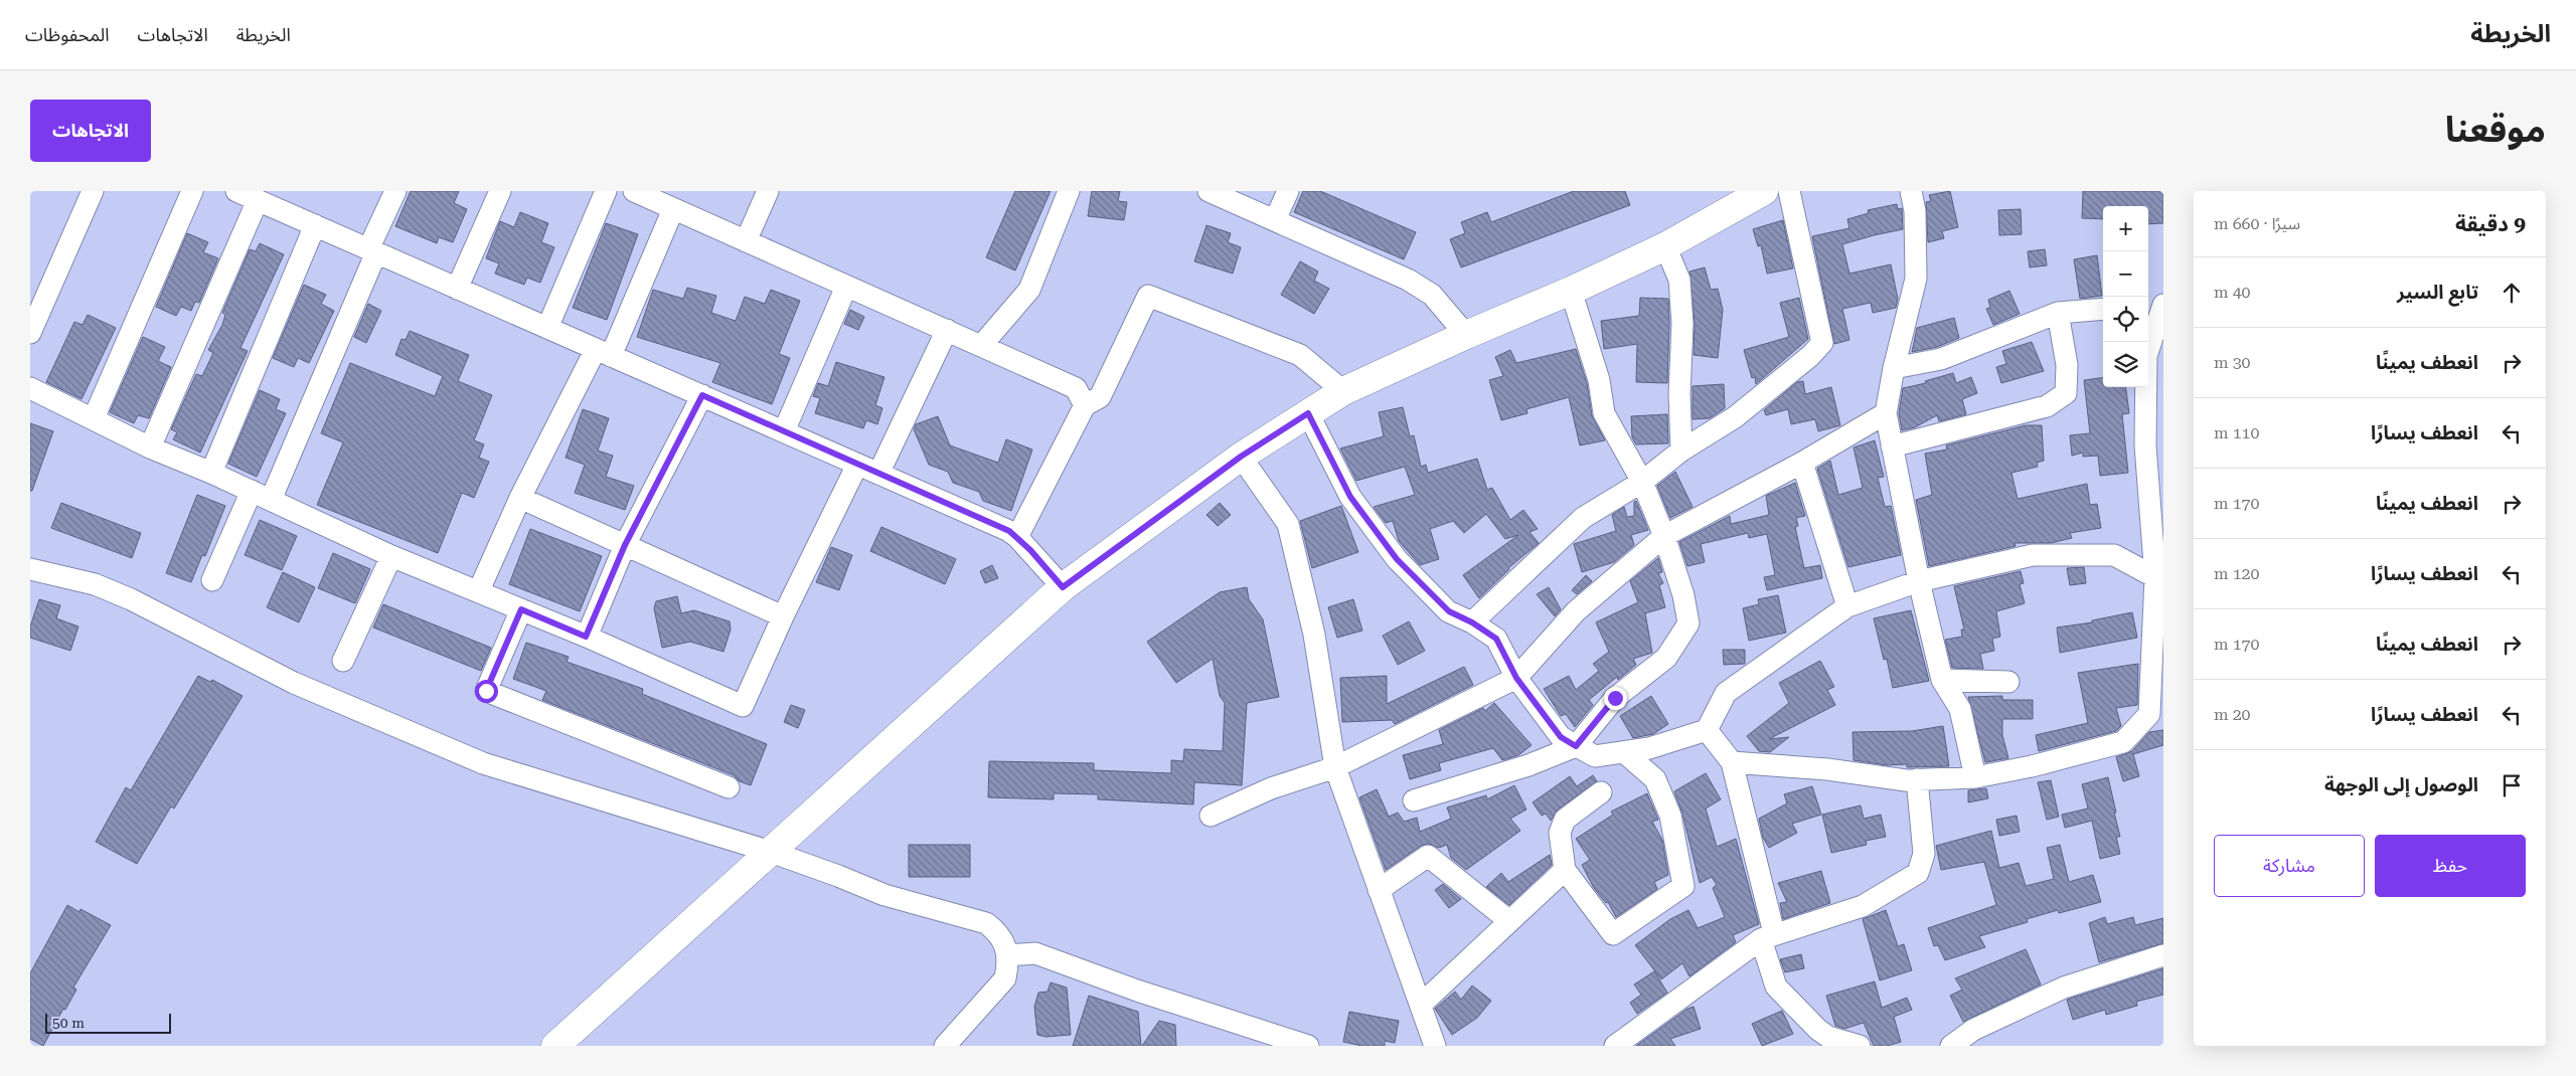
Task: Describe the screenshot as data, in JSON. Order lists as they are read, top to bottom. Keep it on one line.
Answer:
{"scale_bar":"50 m","page":{"header":"الخريطة","nav":["الخريطة","الاتجاهات","المحفوظات"],"title":"موقعنا","buttons":["الاتجاهات",["حفظ","مشاركة"]],"heading":["9 دقيقة","سيرًا · 660 m"],"map_buttons":["+","−"],"list":[["تابع السير","40 m"],["انعطف يمينًا","30 m"],["انعطف يسارًا","110 m"],["انعطف يمينًا","170 m"],["انعطف يسارًا","120 m"],["انعطف يمينًا","170 m"],["انعطف يسارًا","20 m"],"الوصول إلى الوجهة"],"scale":"50 m"}}
